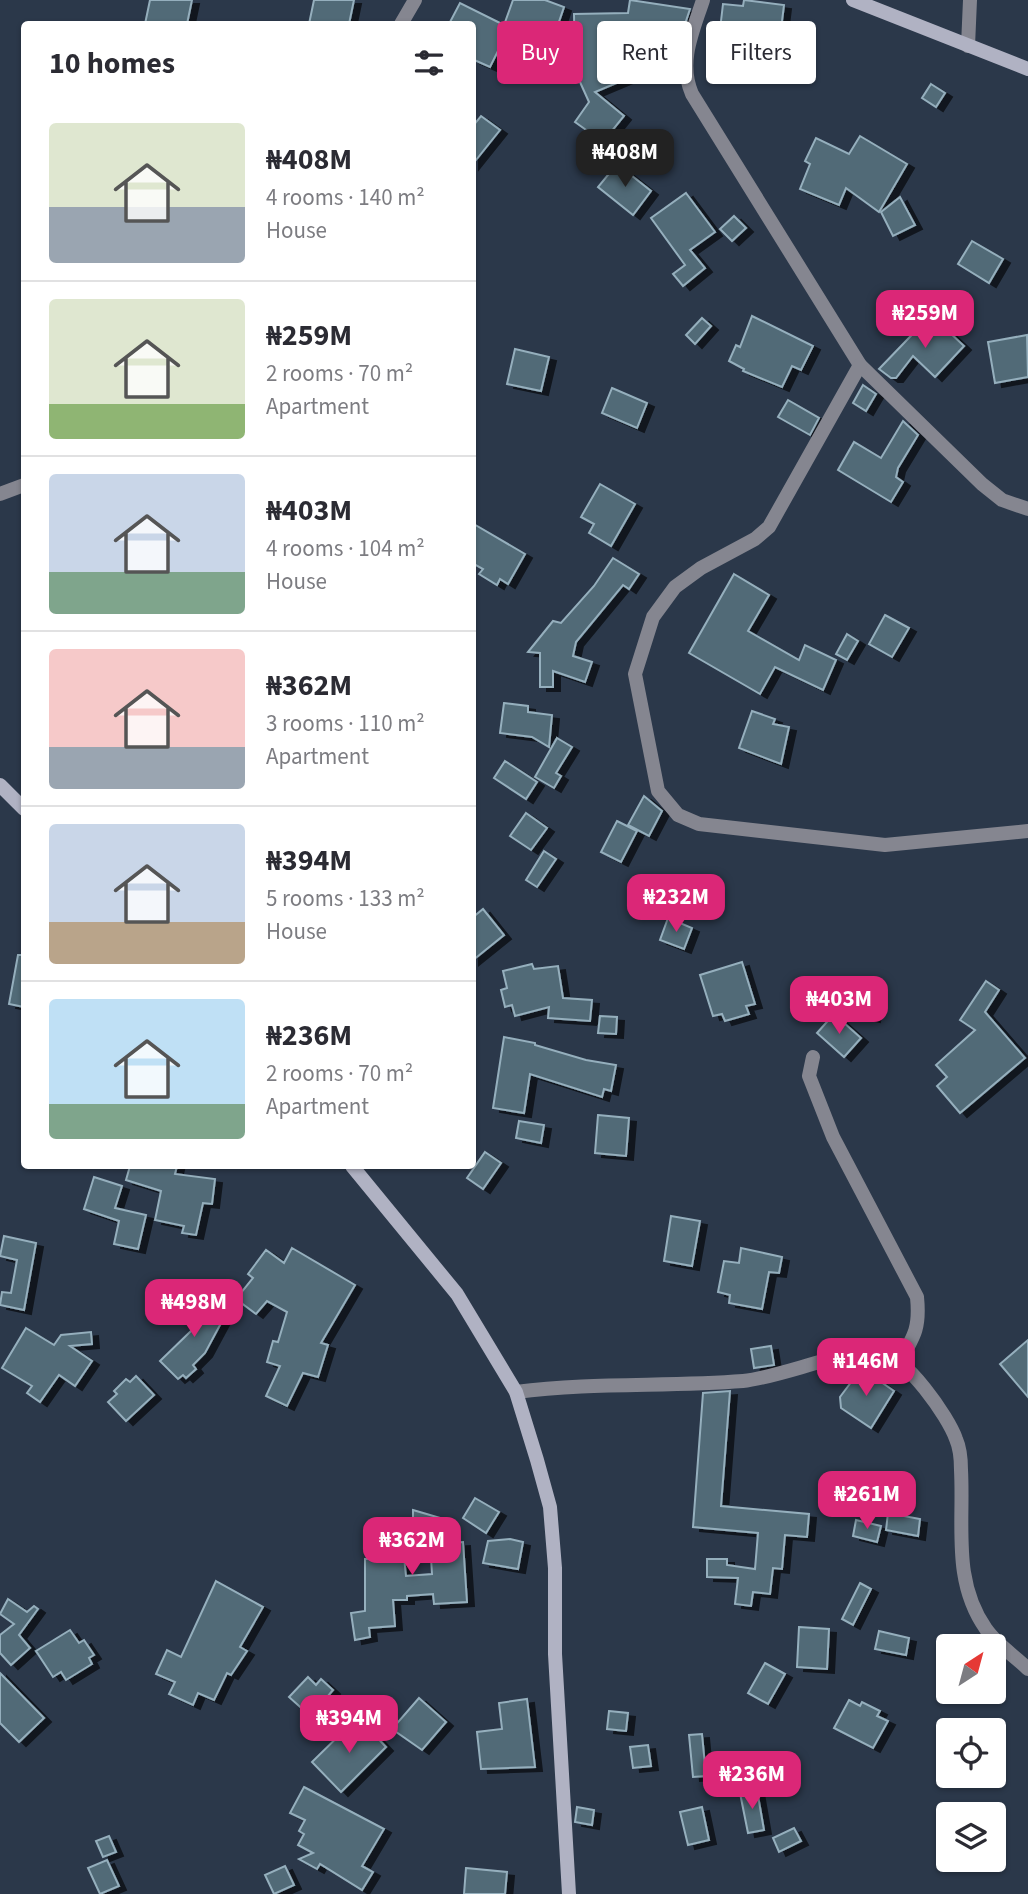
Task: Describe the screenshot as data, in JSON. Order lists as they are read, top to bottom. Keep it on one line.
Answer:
{"north":"top right","page":{"chip":["Buy","Rent","Filters"],"heading":"10 homes","list":[{"name":"₦408M","note":"4 rooms · 140 m² · House"},{"name":"₦259M","note":"2 rooms · 70 m² · Apartment"},{"name":"₦403M","note":"4 rooms · 104 m² · House"},{"name":"₦362M","note":"3 rooms · 110 m² · Apartment"},{"name":"₦394M","note":"5 rooms · 133 m² · House"},{"name":"₦236M","note":"2 rooms · 70 m² · Apartment"}],"price":["₦408M","₦259M","₦232M","₦403M","₦498M","₦146M","₦261M","₦362M","₦394M","₦236M"]}}
